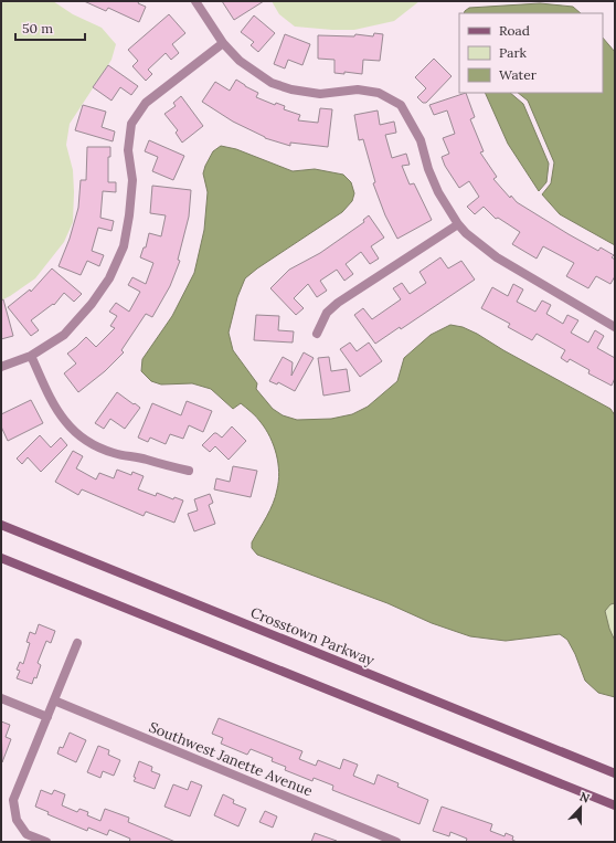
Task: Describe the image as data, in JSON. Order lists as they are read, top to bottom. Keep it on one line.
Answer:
{"streets":{"main road":["Crosstown Parkway"],"street":["Southwest Janette Avenue"]},"legend":["Road","Park","Water"],"scale_bar":"50 m","north":"top"}
